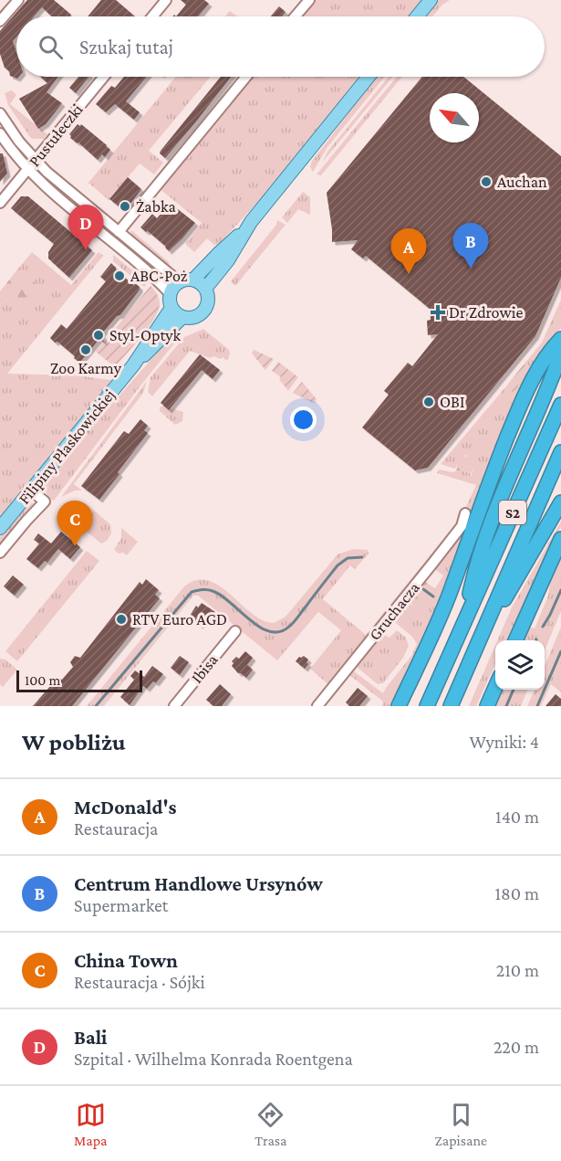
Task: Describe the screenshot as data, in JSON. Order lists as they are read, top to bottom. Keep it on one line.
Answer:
{"streets":{"highway":["S2"],"main road":["Filipiny Płaskowickiej"],"street":["Pustułeczki","Gruchacza","Ibisa"]},"places":{"other":["Auchan","Żabka","ABC-Poż","Styl-Optyk","Zoo Karmy","OBI","RTV Euro AGD"],"health":["Dr Zdrowie"]},"scale_bar":"100 m","north":"top left","page":{"search":"Szukaj tutaj","pins":["D","B","A","C"],"scale":"100 m","heading":["W pobliżu","Wyniki: 4"],"list":[{"mark":"A","name":"McDonald's","note":"Restauracja","value":"140 m"},{"mark":"B","name":"Centrum Handlowe Ursynów","note":"Supermarket","value":"180 m"},{"mark":"C","name":"China Town","note":"Restauracja · Sójki","value":"210 m"},{"mark":"D","name":"Bali","note":"Szpital · Wilhelma Konrada Roentgena","value":"220 m"}],"nav":["Mapa","Trasa","Zapisane"]}}
